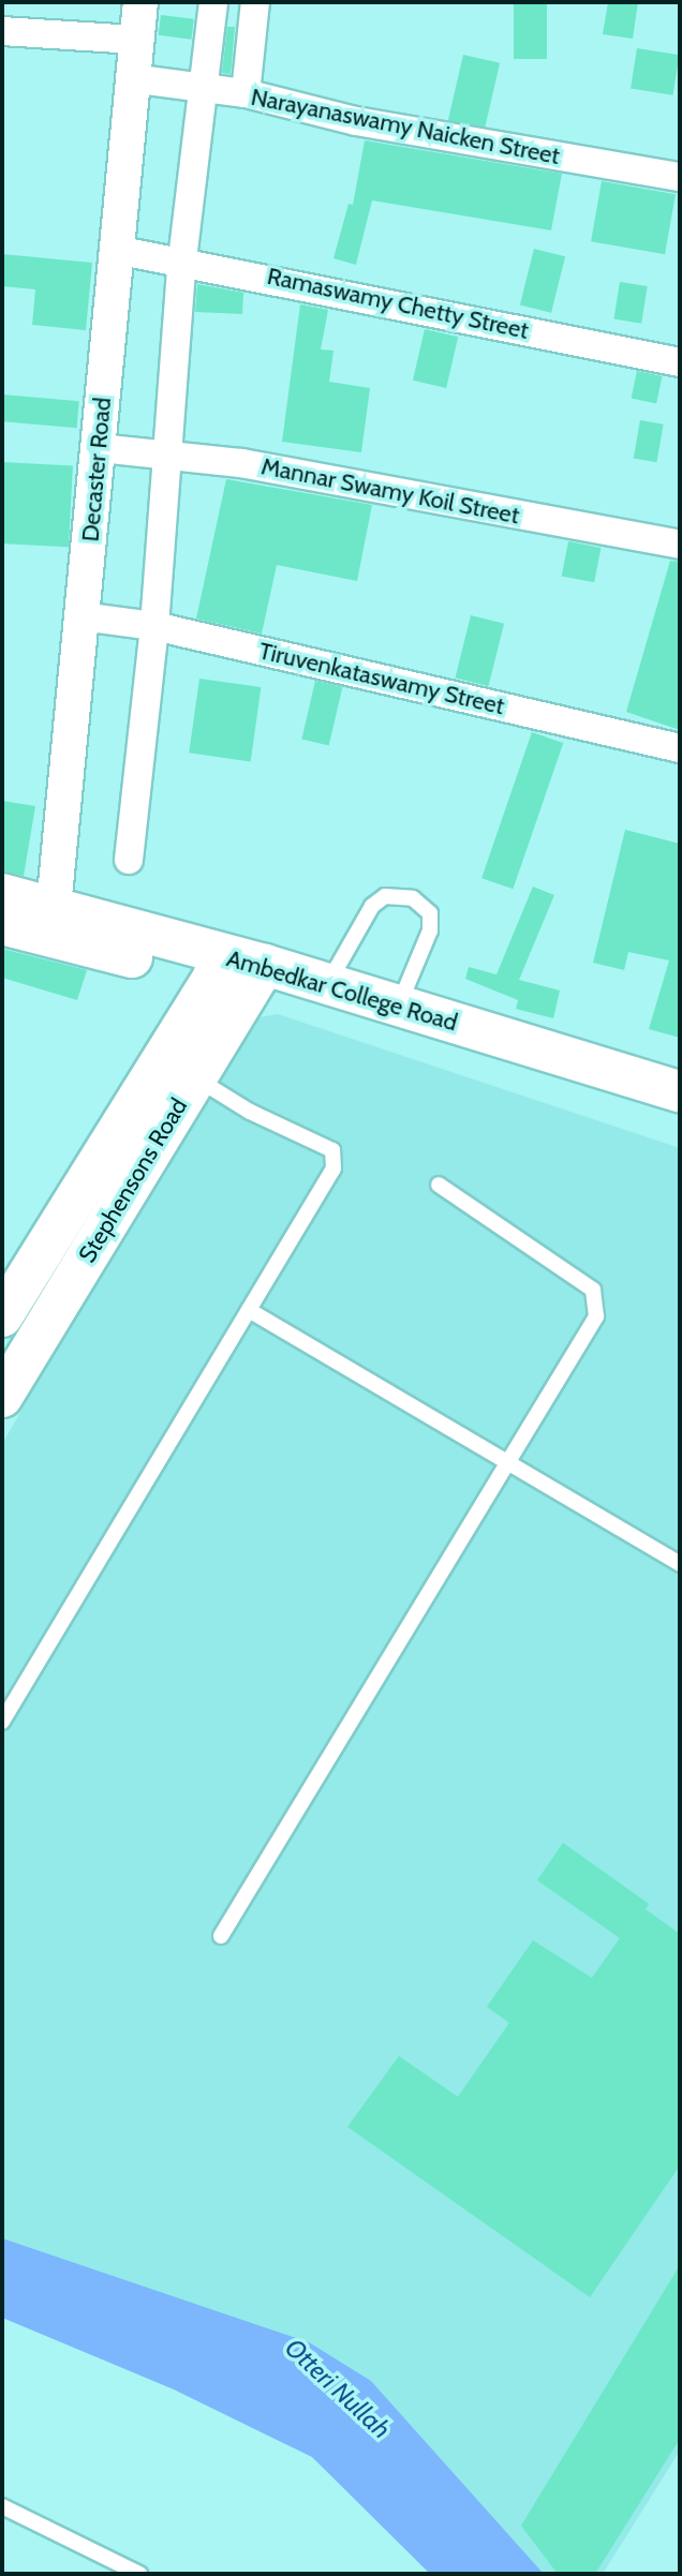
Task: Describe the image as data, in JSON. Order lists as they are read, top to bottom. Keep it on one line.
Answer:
{"streets":{"main road":["Ambedkar College Road","Stephensons Road"],"street":["Narayanaswamy Naicken Street","Ramaswamy Chetty Street","Decaster Road","Mannar Swamy Koil Street","Tiruvenkataswamy Street"]},"crossings":[["Narayanaswamy Naicken Street","Decaster Road"],["Ramaswamy Chetty Street","Decaster Road"],["Decaster Road","Mannar Swamy Koil Street"],["Decaster Road","Tiruvenkataswamy Street"],["Decaster Road","Ambedkar College Road"],["Ambedkar College Road","Stephensons Road"]],"water":["Otteri Nullah"]}
